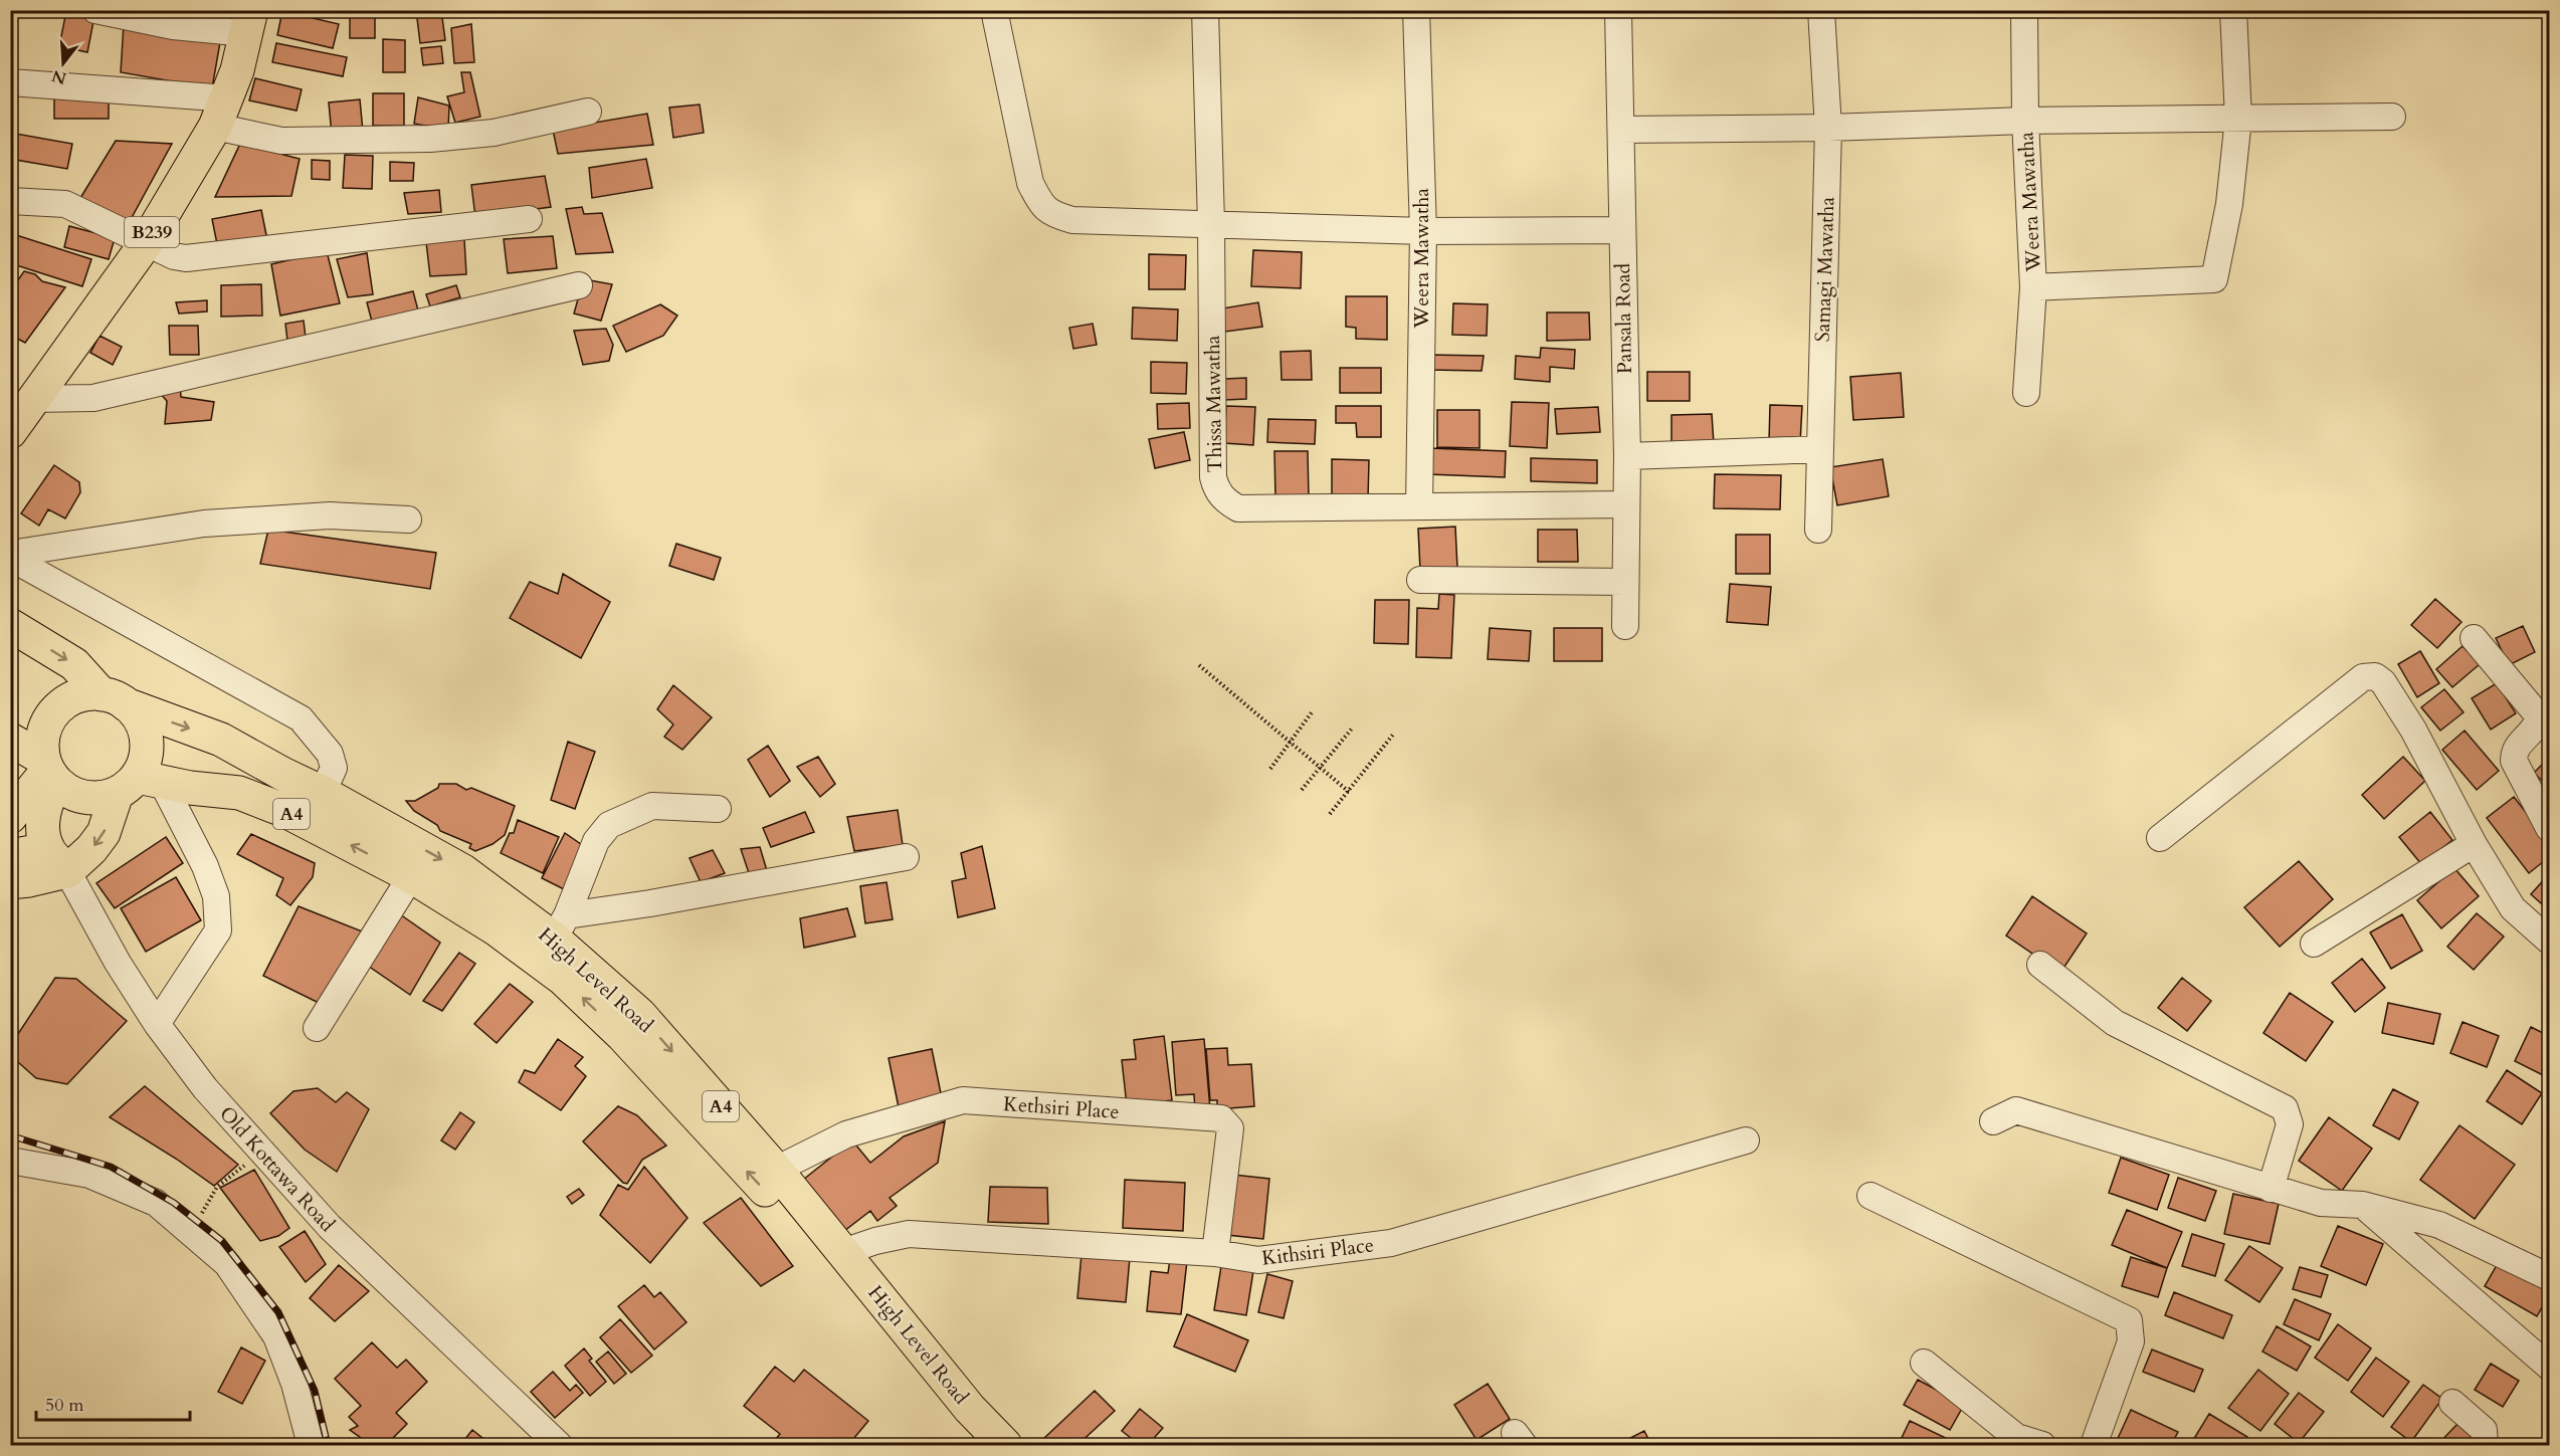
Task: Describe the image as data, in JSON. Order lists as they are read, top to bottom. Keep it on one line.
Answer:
{"streets":{"main road":["B239","A4","High Level Road"],"street":["Weera Mawatha","Samagi Mawatha","Pansala Road","Thissa Mawatha","Kethsiri Place","Old Kottawa Road","Kithsiri Place"]},"crossings":[["Weera Mawatha","Thissa Mawatha"],["Pansala Road","Thissa Mawatha"],["High Level Road","Kethsiri Place"],["High Level Road","Kithsiri Place"],["Kethsiri Place","Kithsiri Place"]],"scale_bar":"50 m","north":"bottom"}
